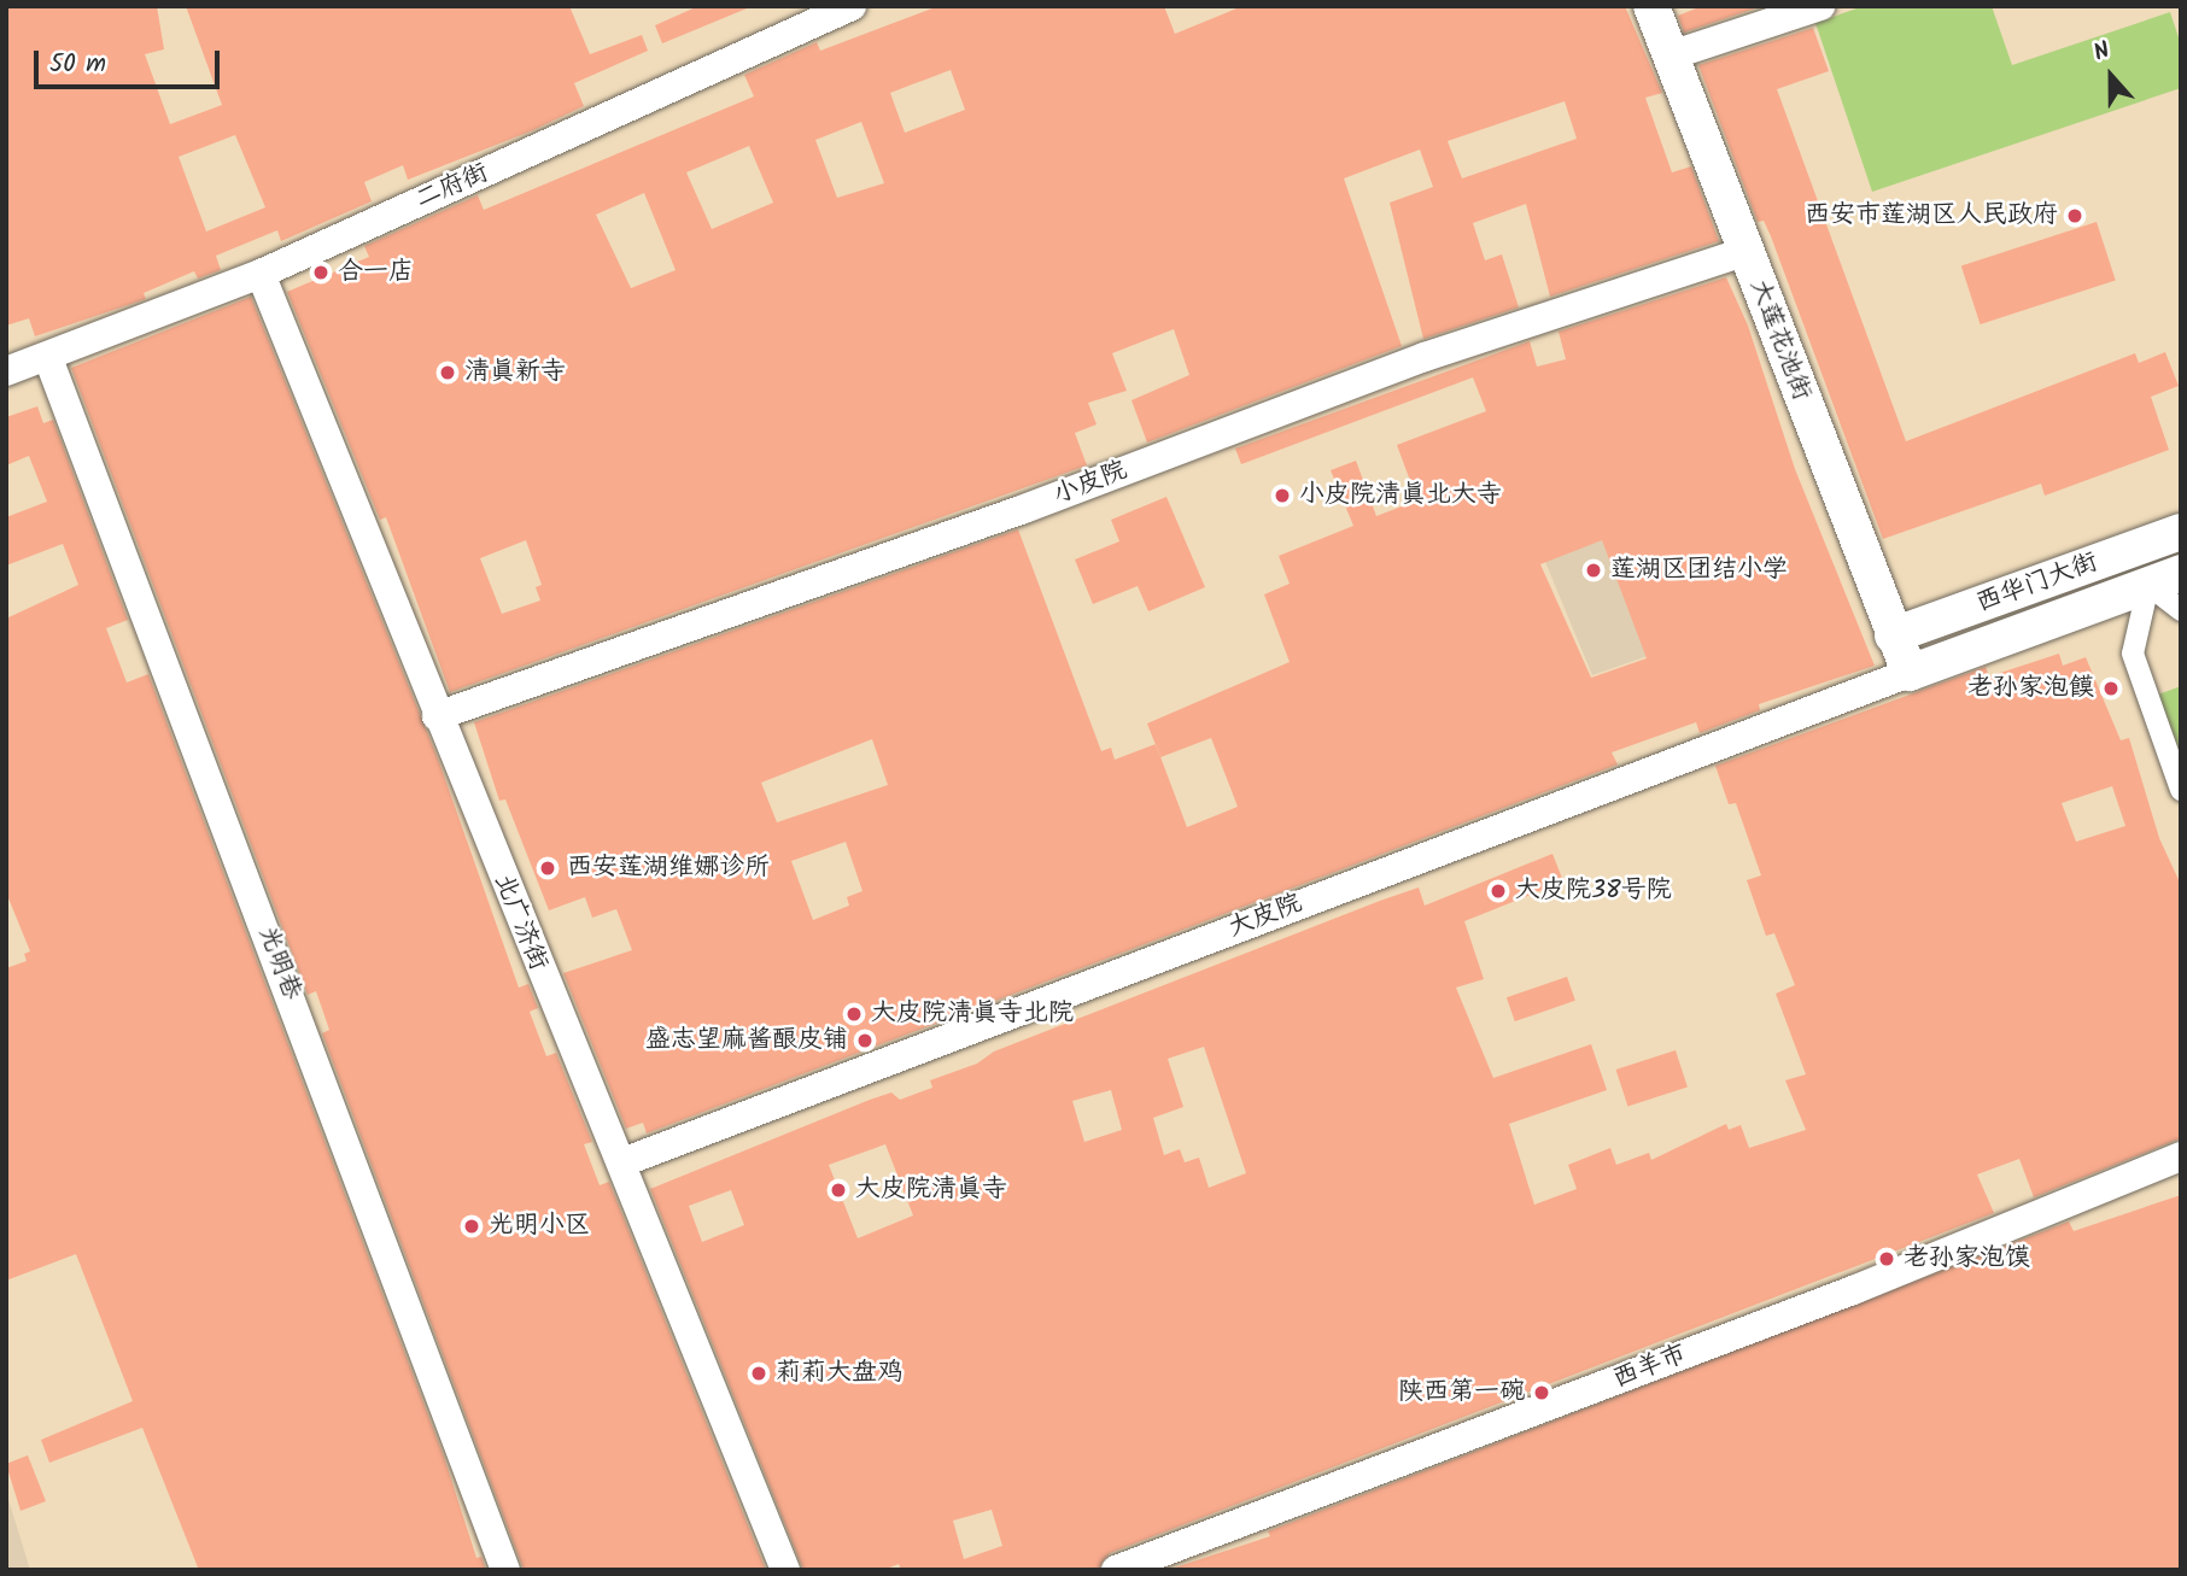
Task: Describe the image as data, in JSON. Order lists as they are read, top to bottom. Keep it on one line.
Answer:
{"streets":{"street":["二府街","大莲花池街","小皮院","西华门大街","大皮院","北广济街","光明巷","西羊市"]},"crossings":[["二府街","北广济街"],["二府街","光明巷"],["大莲花池街","小皮院"],["大莲花池街","西华门大街"],["大莲花池街","大皮院"],["小皮院","北广济街"],["西华门大街","大皮院"],["大皮院","北广济街"]],"places":["西安市莲湖区人民政府","合一店","清真新寺","小皮院清真北大寺","莲湖区团结小学","老孙家泡饃","西安莲湖维娜诊所","大皮院38号院","大皮院清真寺北院","盛志望麻酱酿皮铺","大皮院清真寺","光明小区","老孙家泡馍","莉莉大盘鸡","陕西第一碗"],"scale_bar":"50 m","north":"top"}
